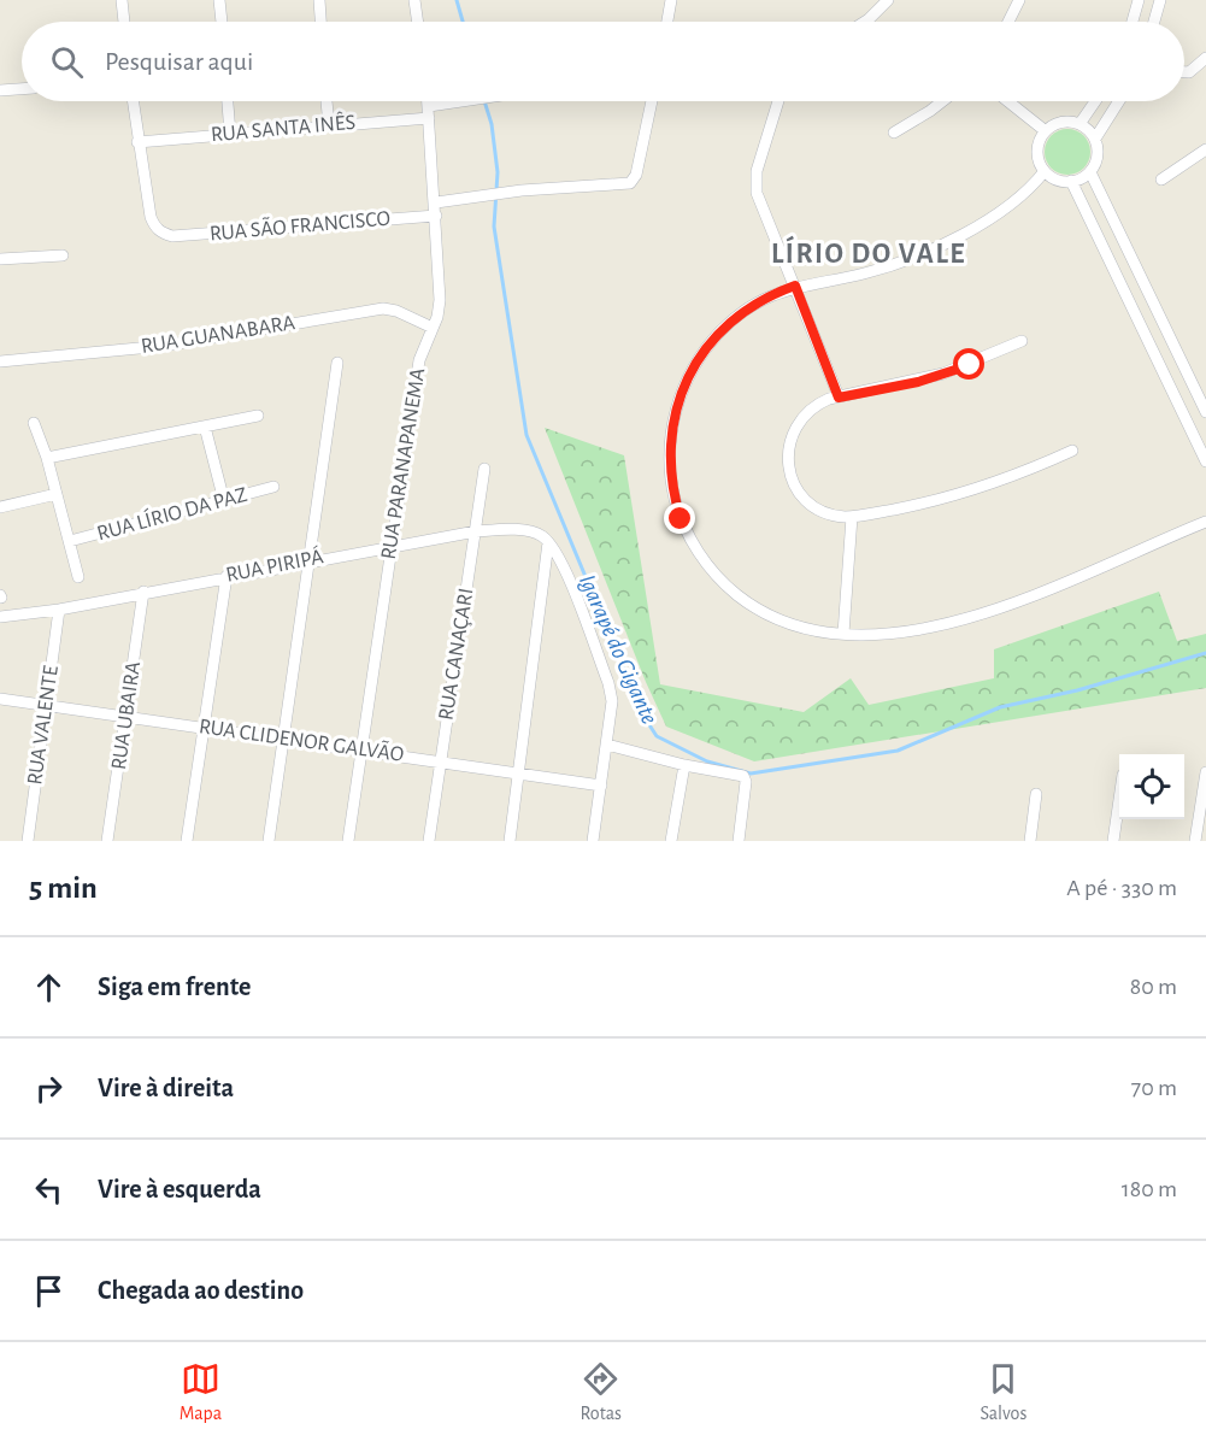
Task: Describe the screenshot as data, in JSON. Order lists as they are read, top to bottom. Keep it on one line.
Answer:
{"streets":{"street":["RUA SANTA INÊS","RUA SÃO FRANCISCO","RUA GUANABARA","RUA PARANAPANEMA","RUA LÍRIO DA PAZ","RUA PIRIPÁ","RUA CANAÇARI","RUA UBAIRA","RUA VALENTE","RUA CLIDENOR GALVÃO"]},"crossings":[["RUA SANTA INÊS","RUA SÃO FRANCISCO"],["RUA SANTA INÊS","RUA PARANAPANEMA"],["RUA SÃO FRANCISCO","RUA PARANAPANEMA"],["RUA GUANABARA","RUA PARANAPANEMA"],["RUA PARANAPANEMA","RUA PIRIPÁ"],["RUA PARANAPANEMA","RUA CLIDENOR GALVÃO"],["RUA PIRIPÁ","RUA CANAÇARI"],["RUA PIRIPÁ","RUA UBAIRA"],["RUA PIRIPÁ","RUA VALENTE"],["RUA CANAÇARI","RUA CLIDENOR GALVÃO"],["RUA UBAIRA","RUA CLIDENOR GALVÃO"],["RUA VALENTE","RUA CLIDENOR GALVÃO"]],"districts":["LÍRIO DO VALE"],"water":["Igarapé do Gigante"],"page":{"search":"Pesquisar aqui","heading":["5 min","A pé · 330 m"],"list":[["Siga em frente","80 m"],["Vire à direita","70 m"],["Vire à esquerda","180 m"],"Chegada ao destino"],"nav":["Mapa","Rotas","Salvos"]}}
